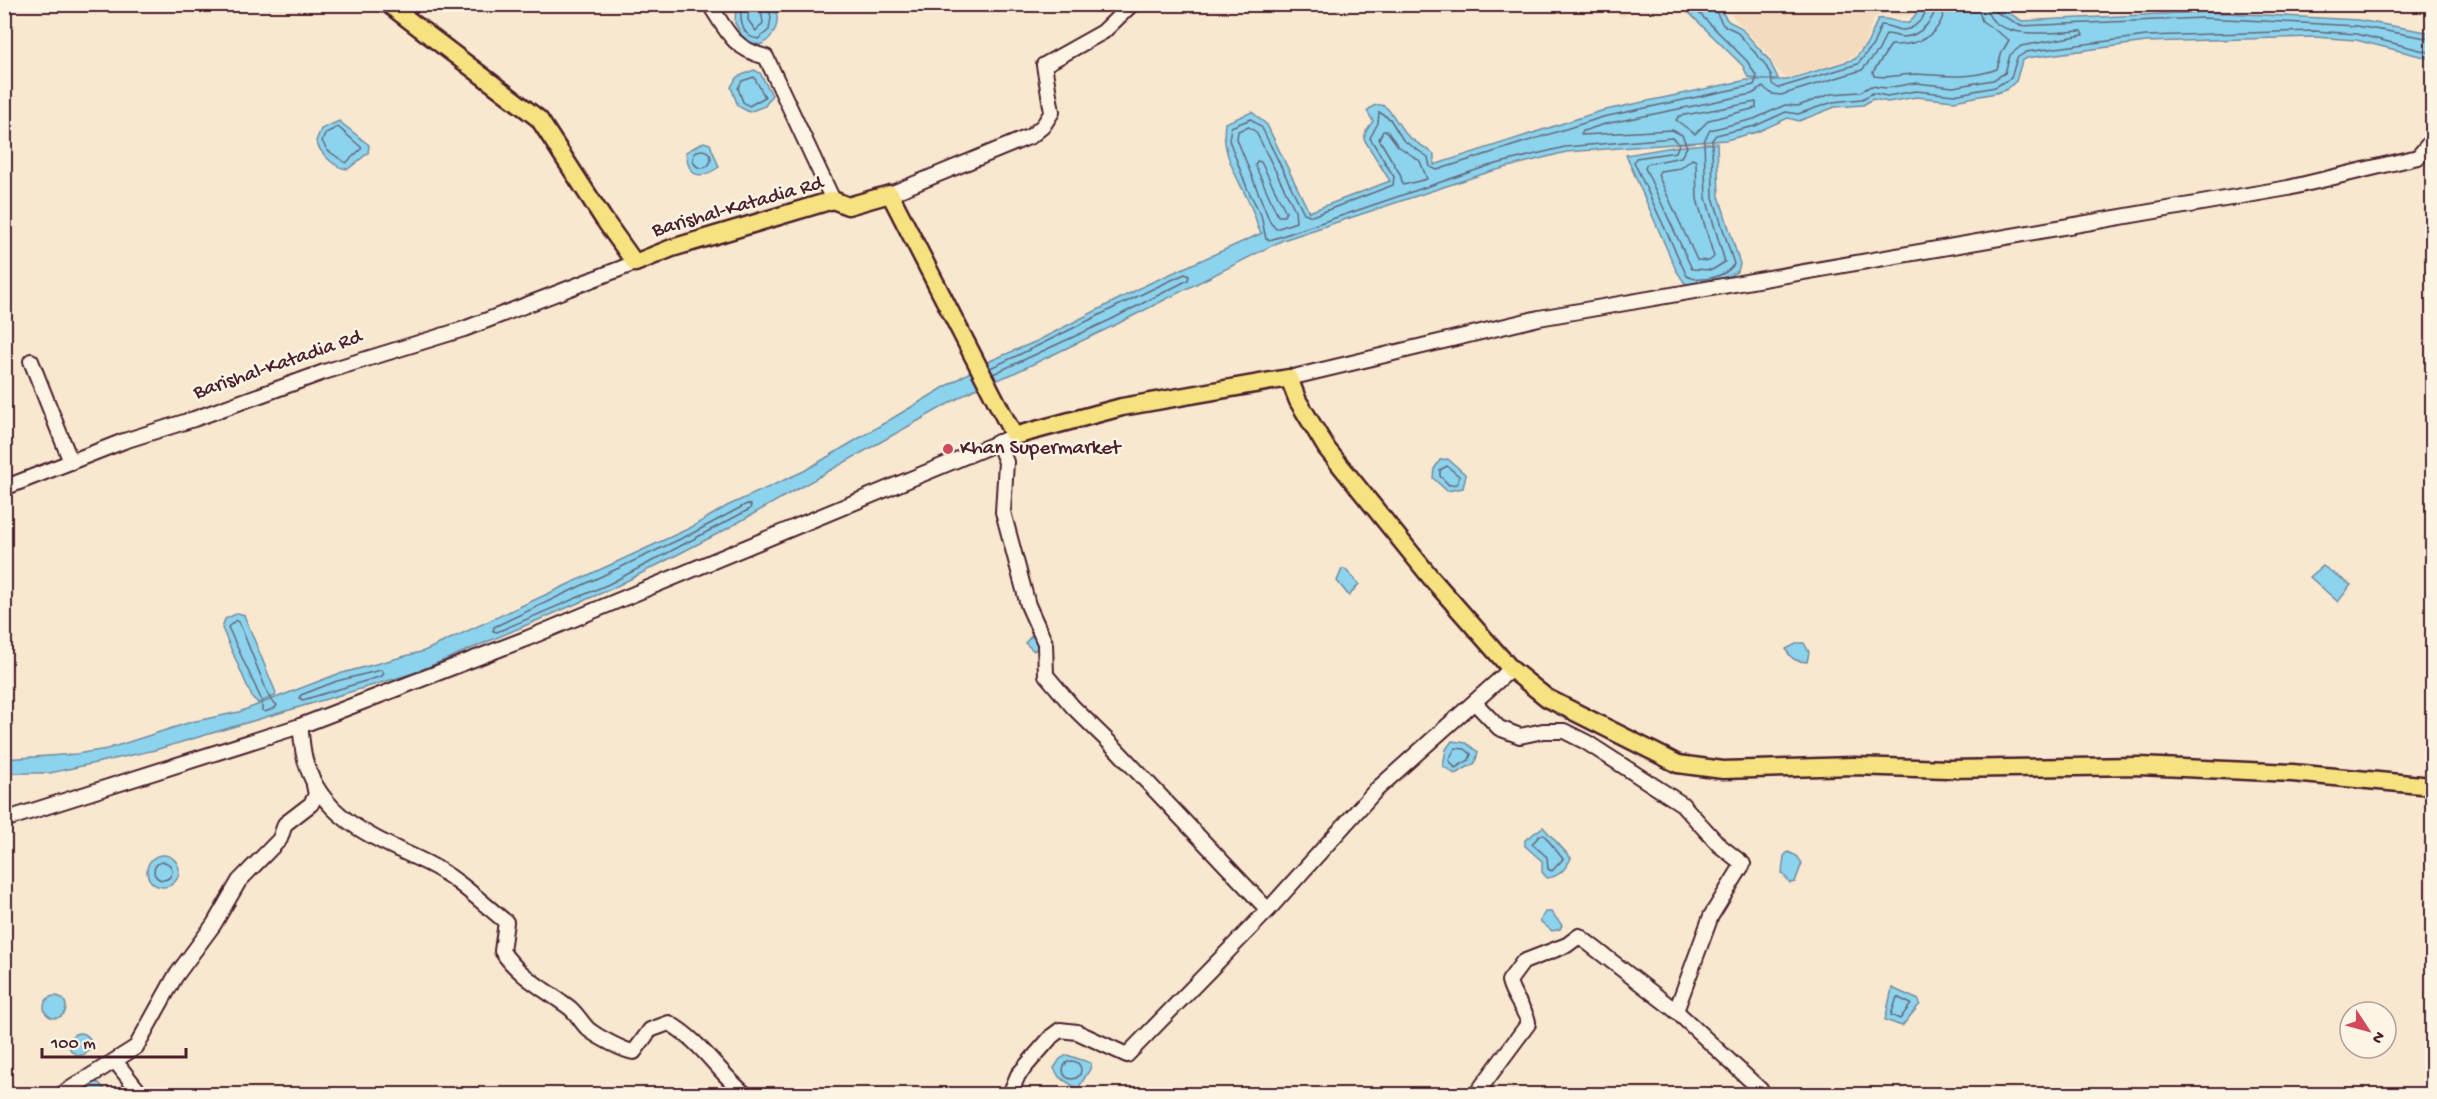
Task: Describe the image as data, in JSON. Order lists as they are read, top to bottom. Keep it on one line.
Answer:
{"streets":{"main road":["Barishal-Katadia Rd"]},"places":["Khan Supermarket"],"scale_bar":"100 m","north":"bottom right"}
